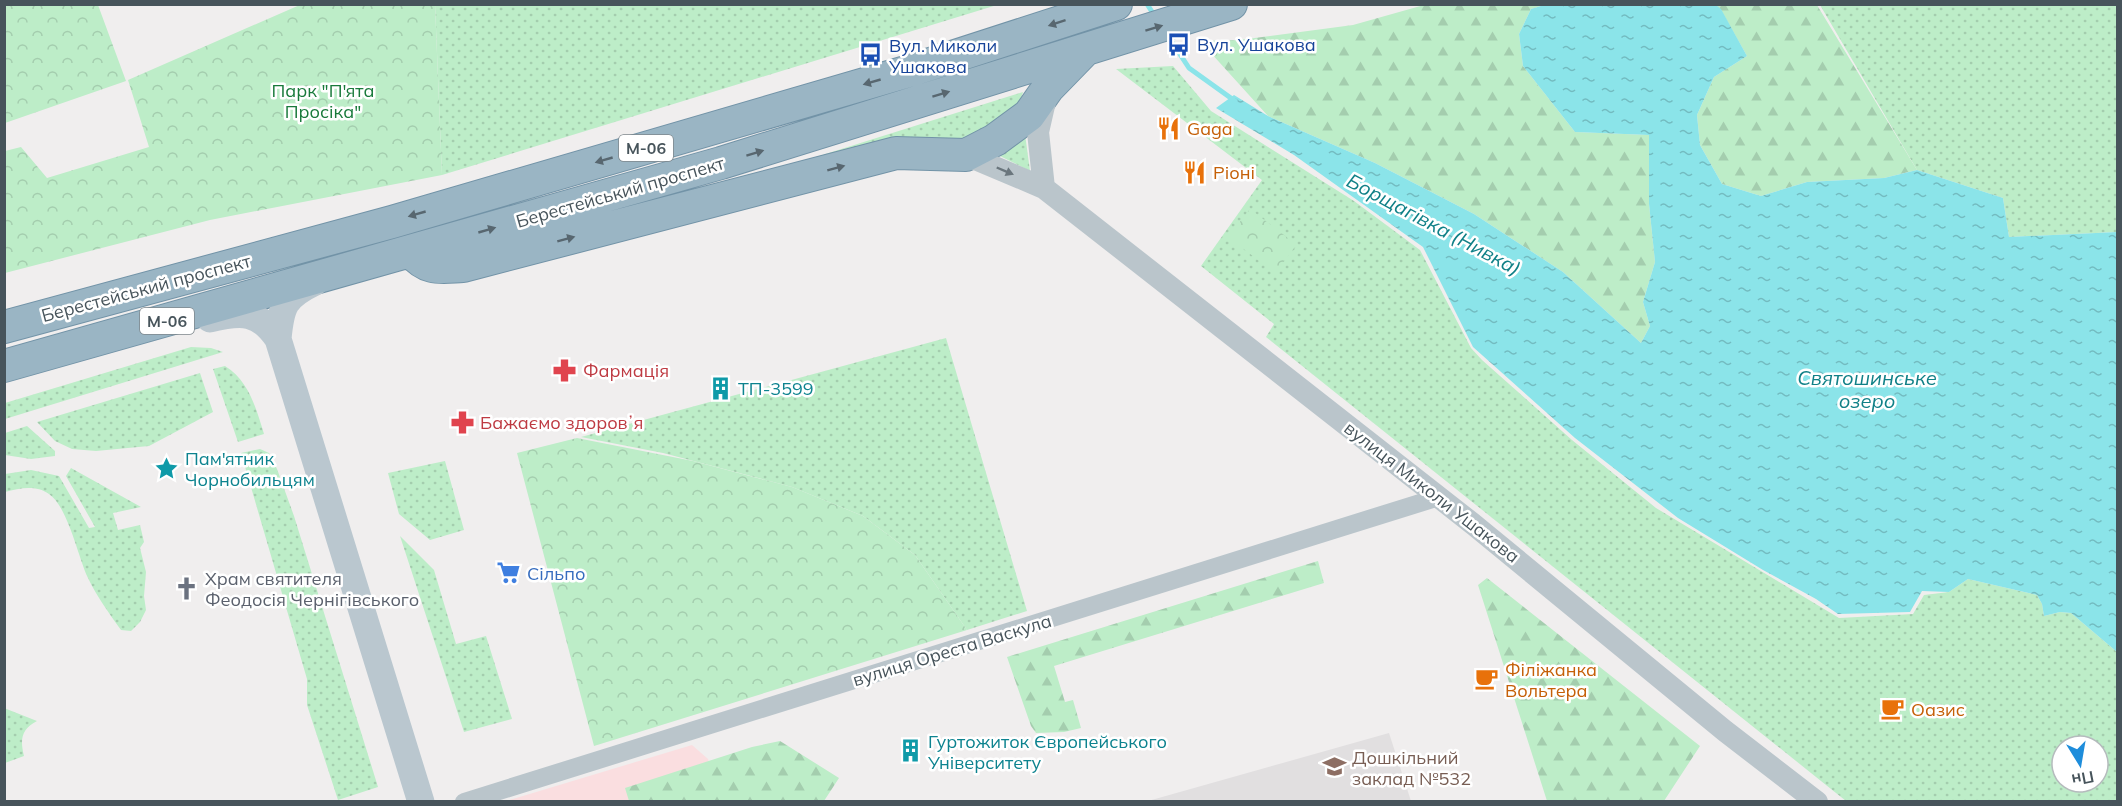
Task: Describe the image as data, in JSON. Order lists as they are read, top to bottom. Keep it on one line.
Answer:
{"streets":{"highway":["М-06","Берестейський проспект"],"street":["вулиця Миколи Ушакова","вулиця Ореста Васкула"]},"crossings":[["вулиця Миколи Ушакова","вулиця Ореста Васкула"]],"water":["Борщагівка (Нивка)","Святошинське озеро"],"parks":["Парк \"П'ята Просіка\""],"places":{"bus stop":["Вул. Ушакова","Вул. Миколи Ушакова"],"restaurant":["Gaga","Ріоні"],"pharmacy":["Фармація","Бажаємо здоровʼя"],"building":["ТП-3599","Гуртожиток Європейського Університету"],"place":["Пам'ятник Чорнобильцям"],"supermarket":["Сільпо"],"church":["Храм святителя Феодосія Чернігівського"],"cafe":["Філіжанка Вольтера","Оазис"],"school or university":["Дошкільний заклад №532"]},"north":"bottom"}
